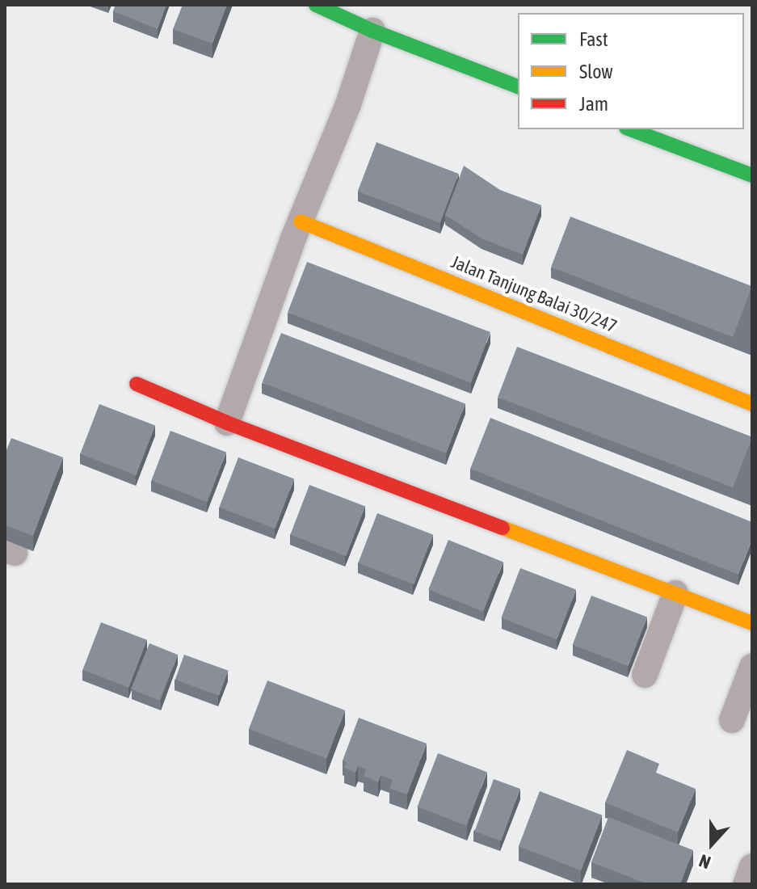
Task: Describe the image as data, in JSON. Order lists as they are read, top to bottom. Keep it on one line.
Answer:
{"streets":{"street":["Jalan Tanjung Balai 30/247"]},"legend":["Fast","Slow","Jam"],"north":"bottom"}
